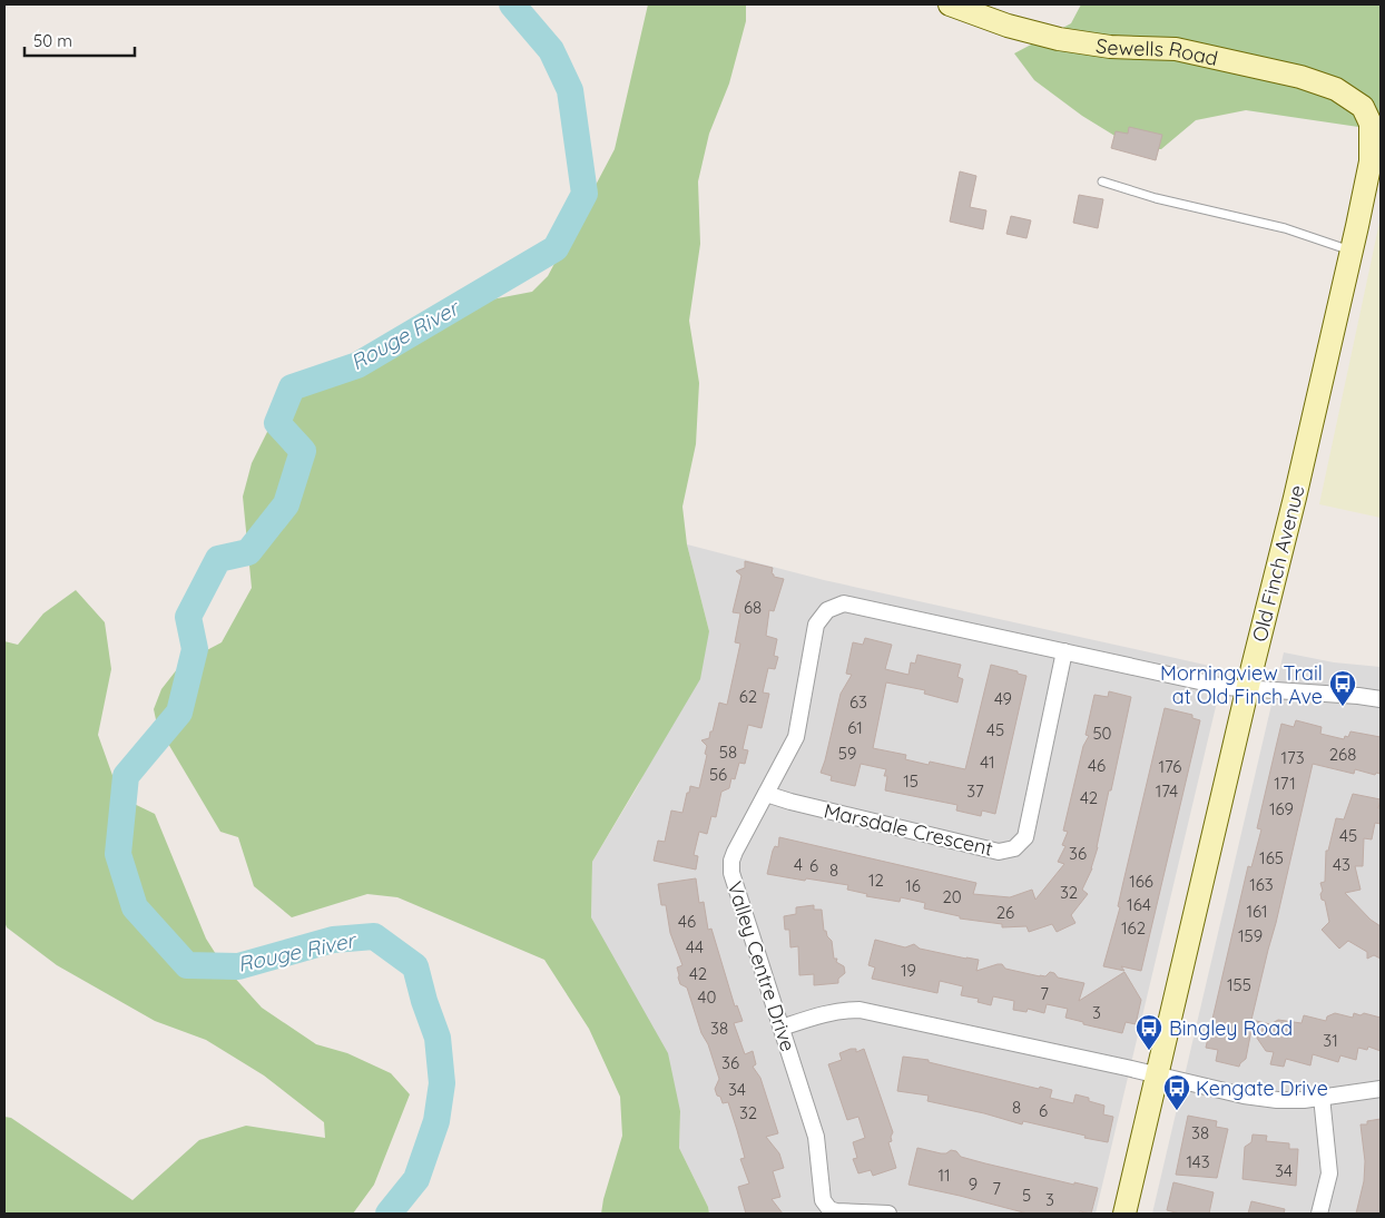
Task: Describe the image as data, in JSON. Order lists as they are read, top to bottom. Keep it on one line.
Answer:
{"streets":{"street":["Sewells Road","Old Finch Avenue","Marsdale Crescent","Valley Centre Drive"]},"crossings":[["Sewells Road","Old Finch Avenue"],["Old Finch Avenue","Valley Centre Drive"],["Marsdale Crescent","Valley Centre Drive"]],"water":["Rouge River"],"places":{"bus stop":["Morningview Trail at Old Finch Ave","Bingley Road","Kengate Drive"]},"house_numbers":["68","62","49","63","61","45","50","58","59","268","173","41","46","176","56","15","171","37","174","42","169","45","36","165","4","43","6","8","12","166","163","16","32","20","164","161","26","46","162","159","44","19","42","155","7","40","3","38","31","36","34","8","6","32","38","143","34","11","9","7","5","3"],"scale_bar":"50 m"}
